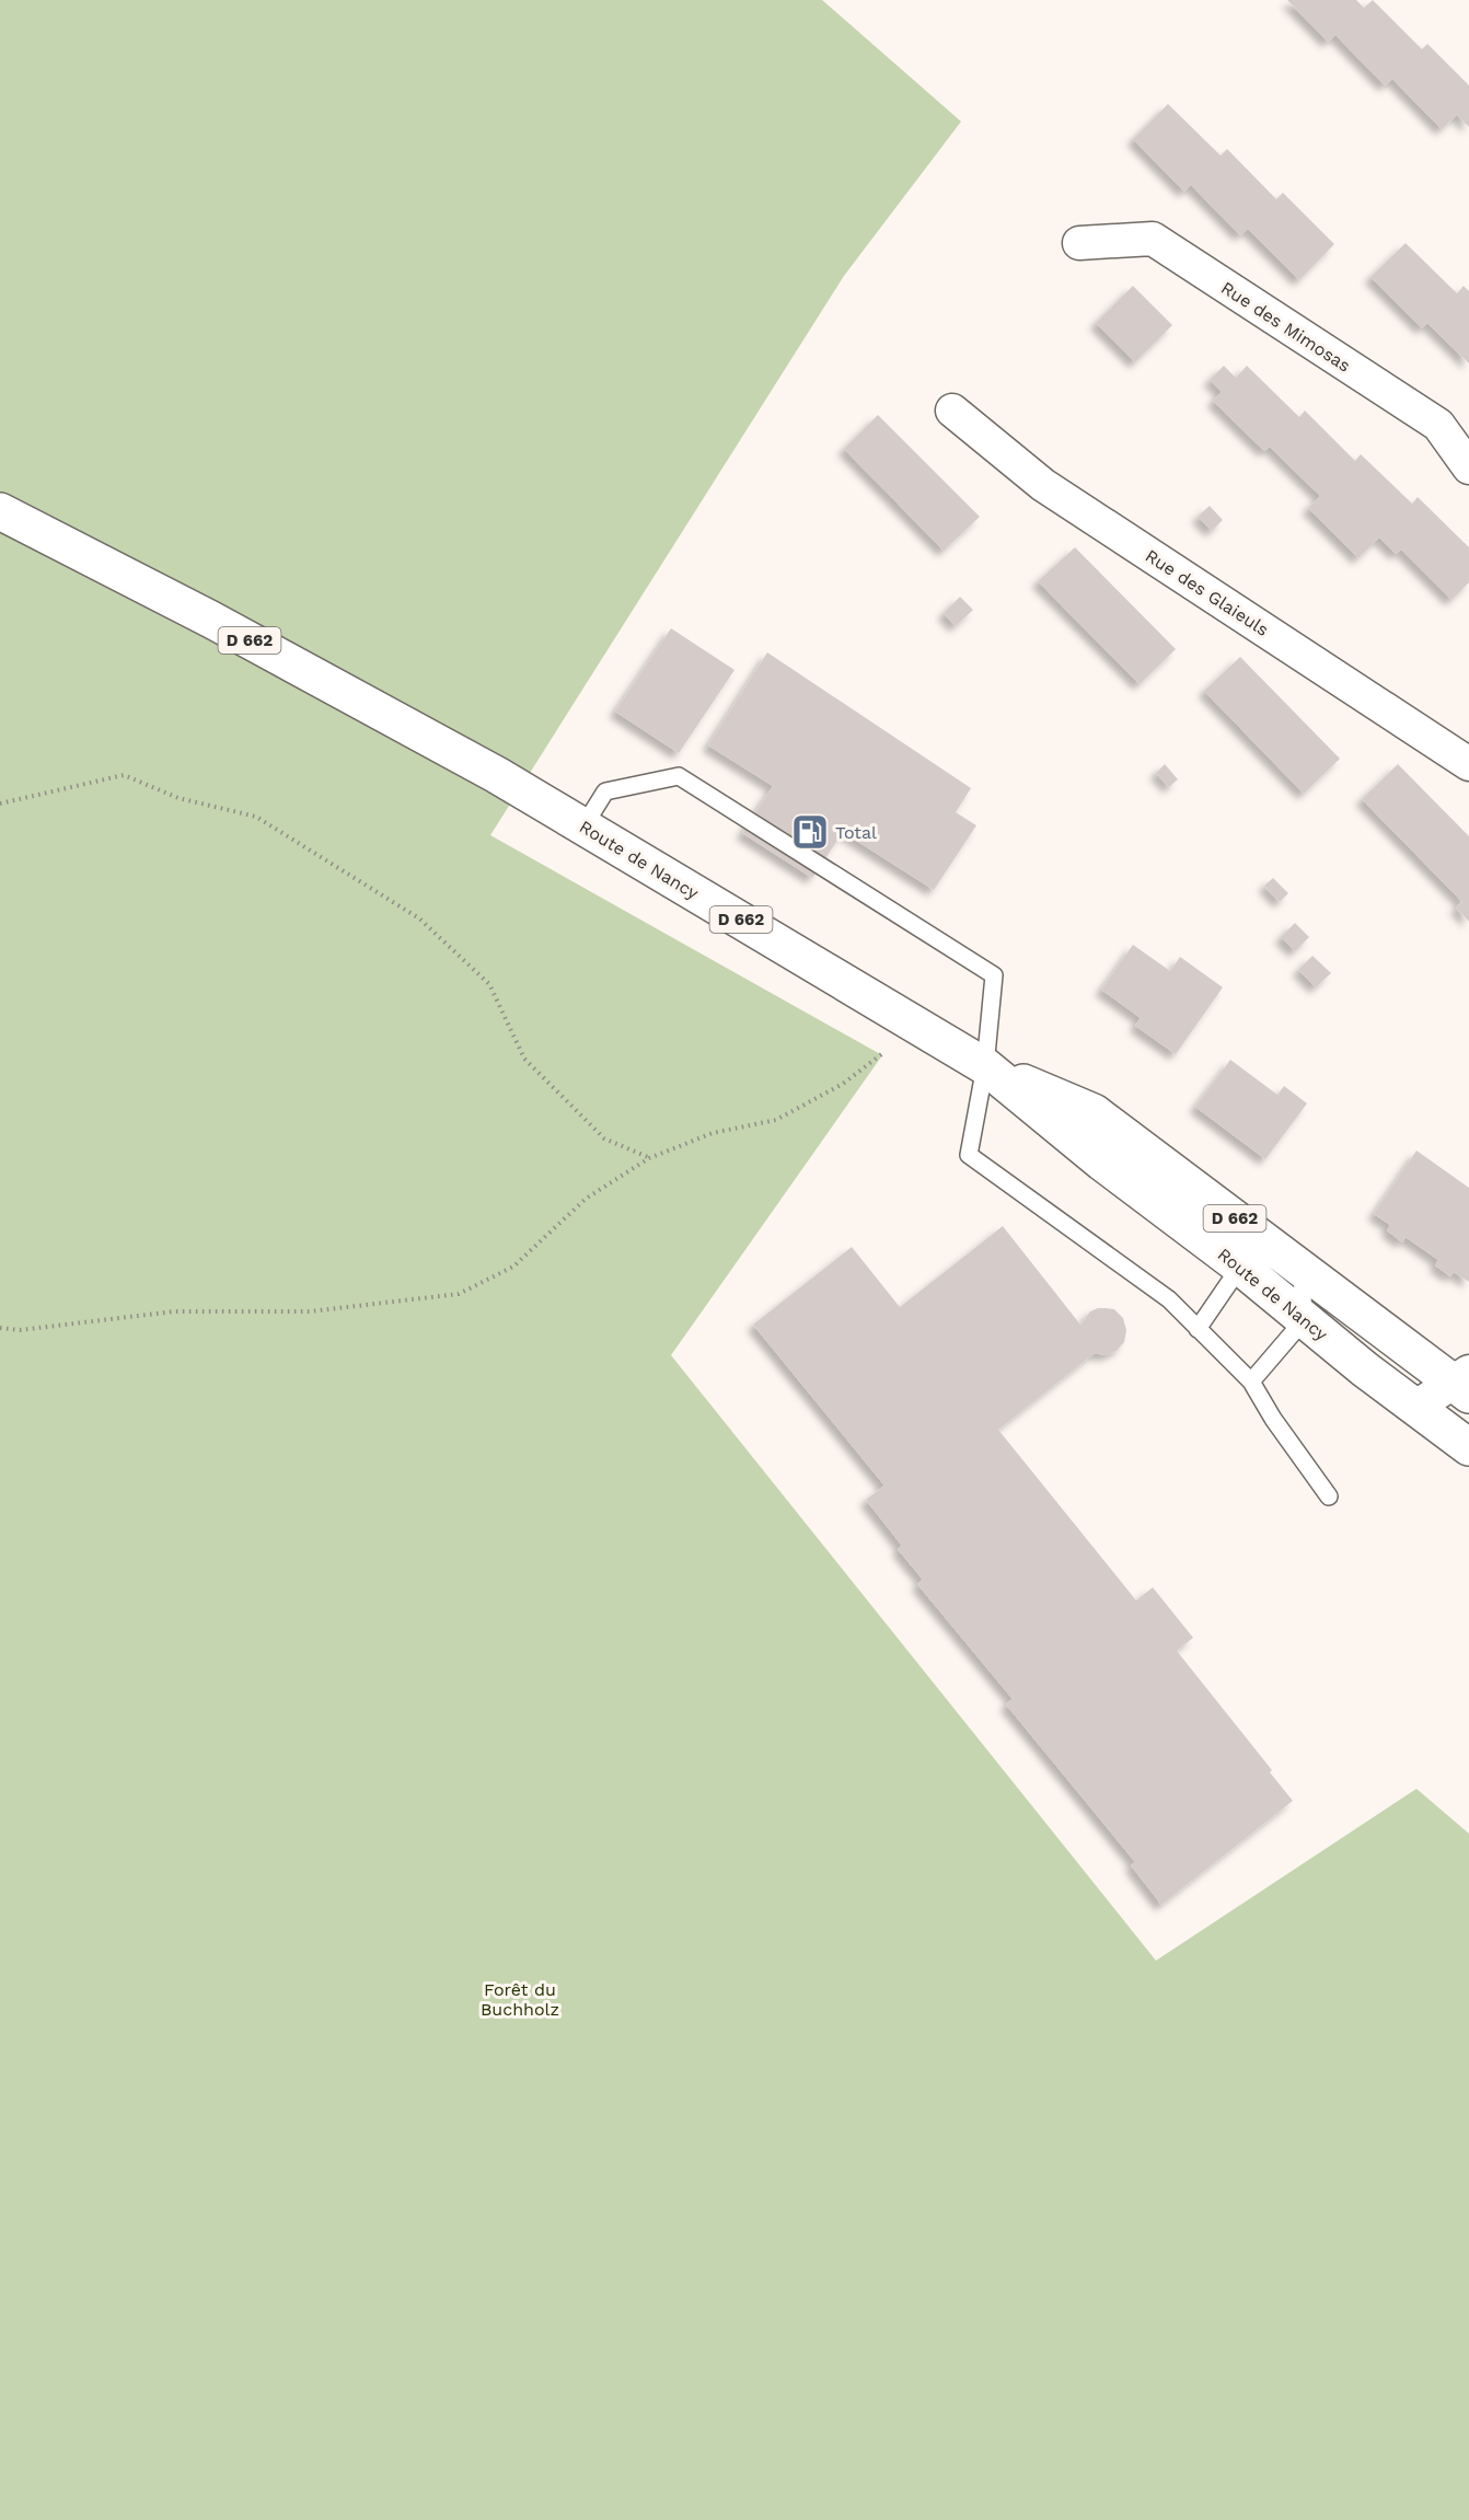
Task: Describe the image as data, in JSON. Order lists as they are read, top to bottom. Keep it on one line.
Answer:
{"streets":{"main road":["D 662","Route de Nancy"],"street":["Rue des Mimosas","Rue des Glaieuls"]},"parks":["Forêt du Buchholz"],"places":{"fuel station":["Total"]}}
